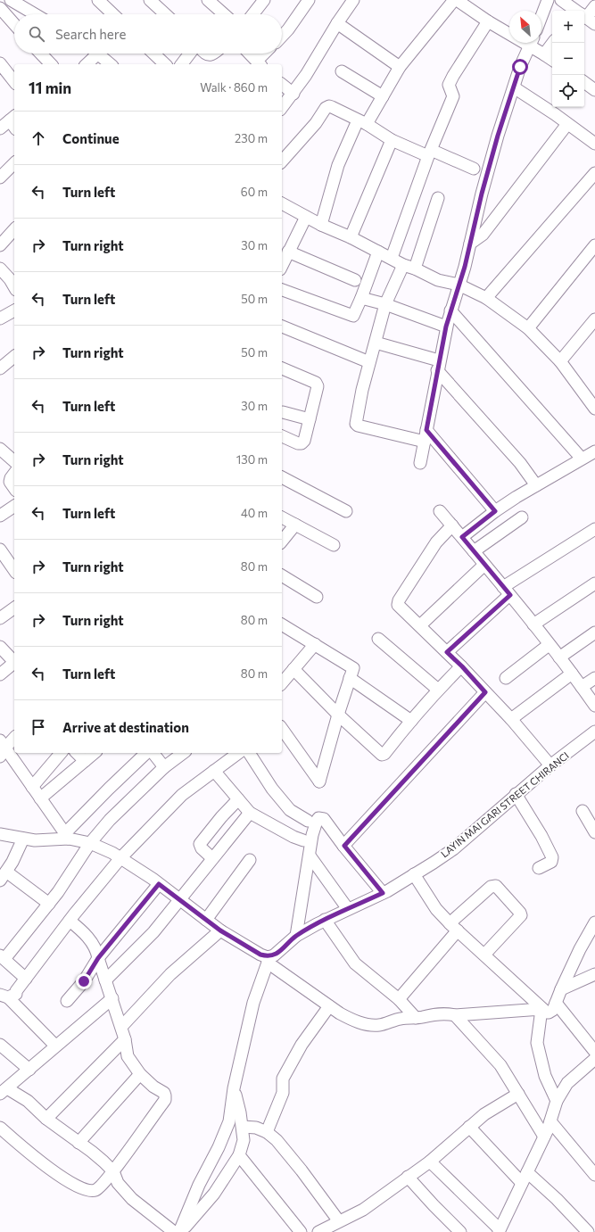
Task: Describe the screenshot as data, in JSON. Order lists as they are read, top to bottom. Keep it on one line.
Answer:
{"streets":{"street":["LAYIN MAI GARI STREET CHIRANCI"]},"north":"top left","page":{"map_buttons":["+","−"],"search":"Search here","heading":["11 min","Walk · 860 m"],"list":[["Continue","230 m"],["Turn left","60 m"],["Turn right","30 m"],["Turn left","50 m"],["Turn right","50 m"],["Turn left","30 m"],["Turn right","130 m"],["Turn left","40 m"],["Turn right","80 m"],["Turn right","80 m"],["Turn left","80 m"],"Arrive at destination"]}}
